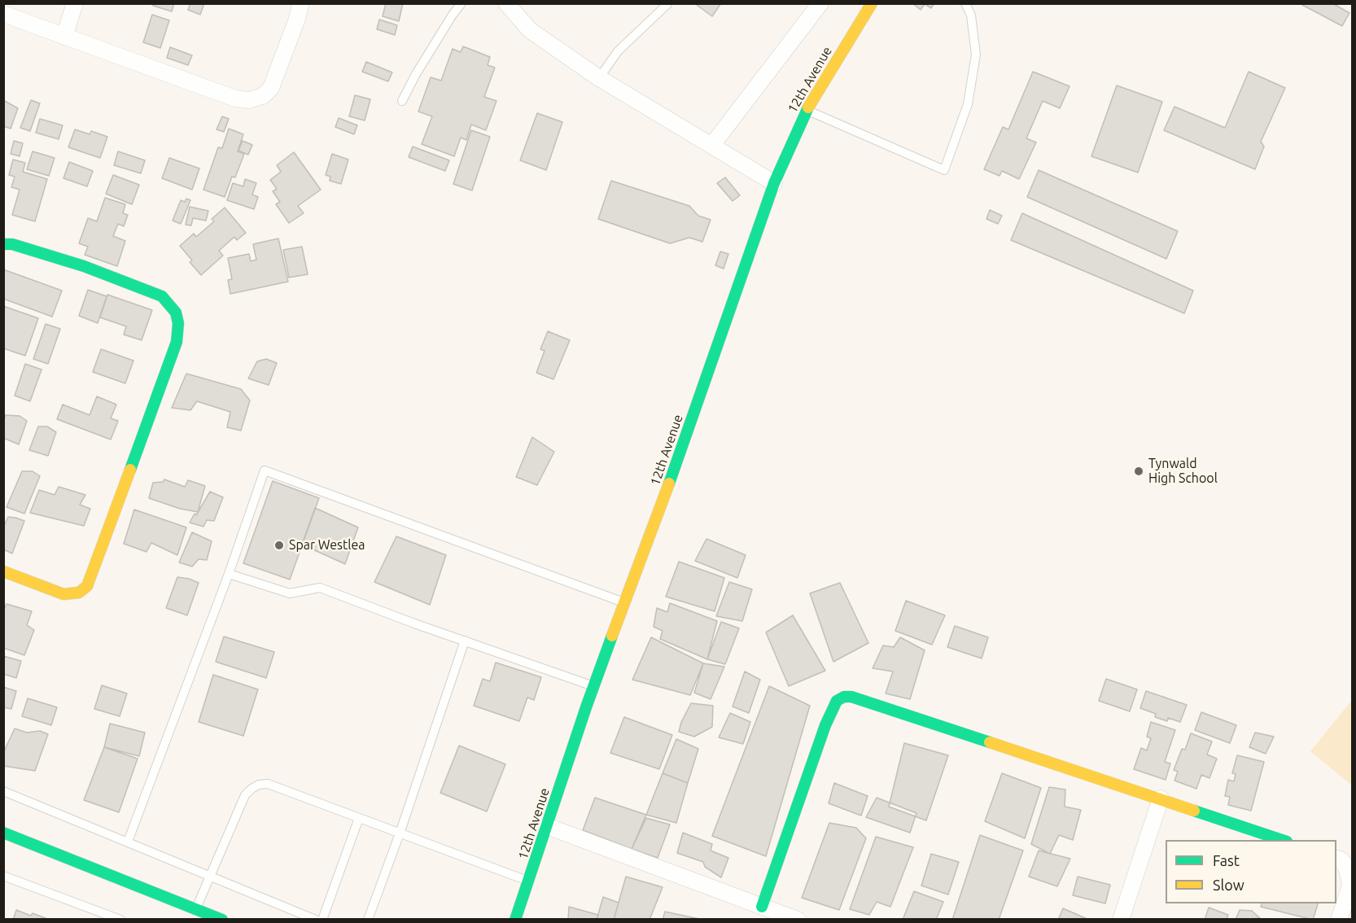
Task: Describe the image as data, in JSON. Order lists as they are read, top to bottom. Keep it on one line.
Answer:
{"streets":{"street":["12th Avenue"]},"places":["Tynwald High School","Spar Westlea"],"legend":["Fast","Slow"]}
